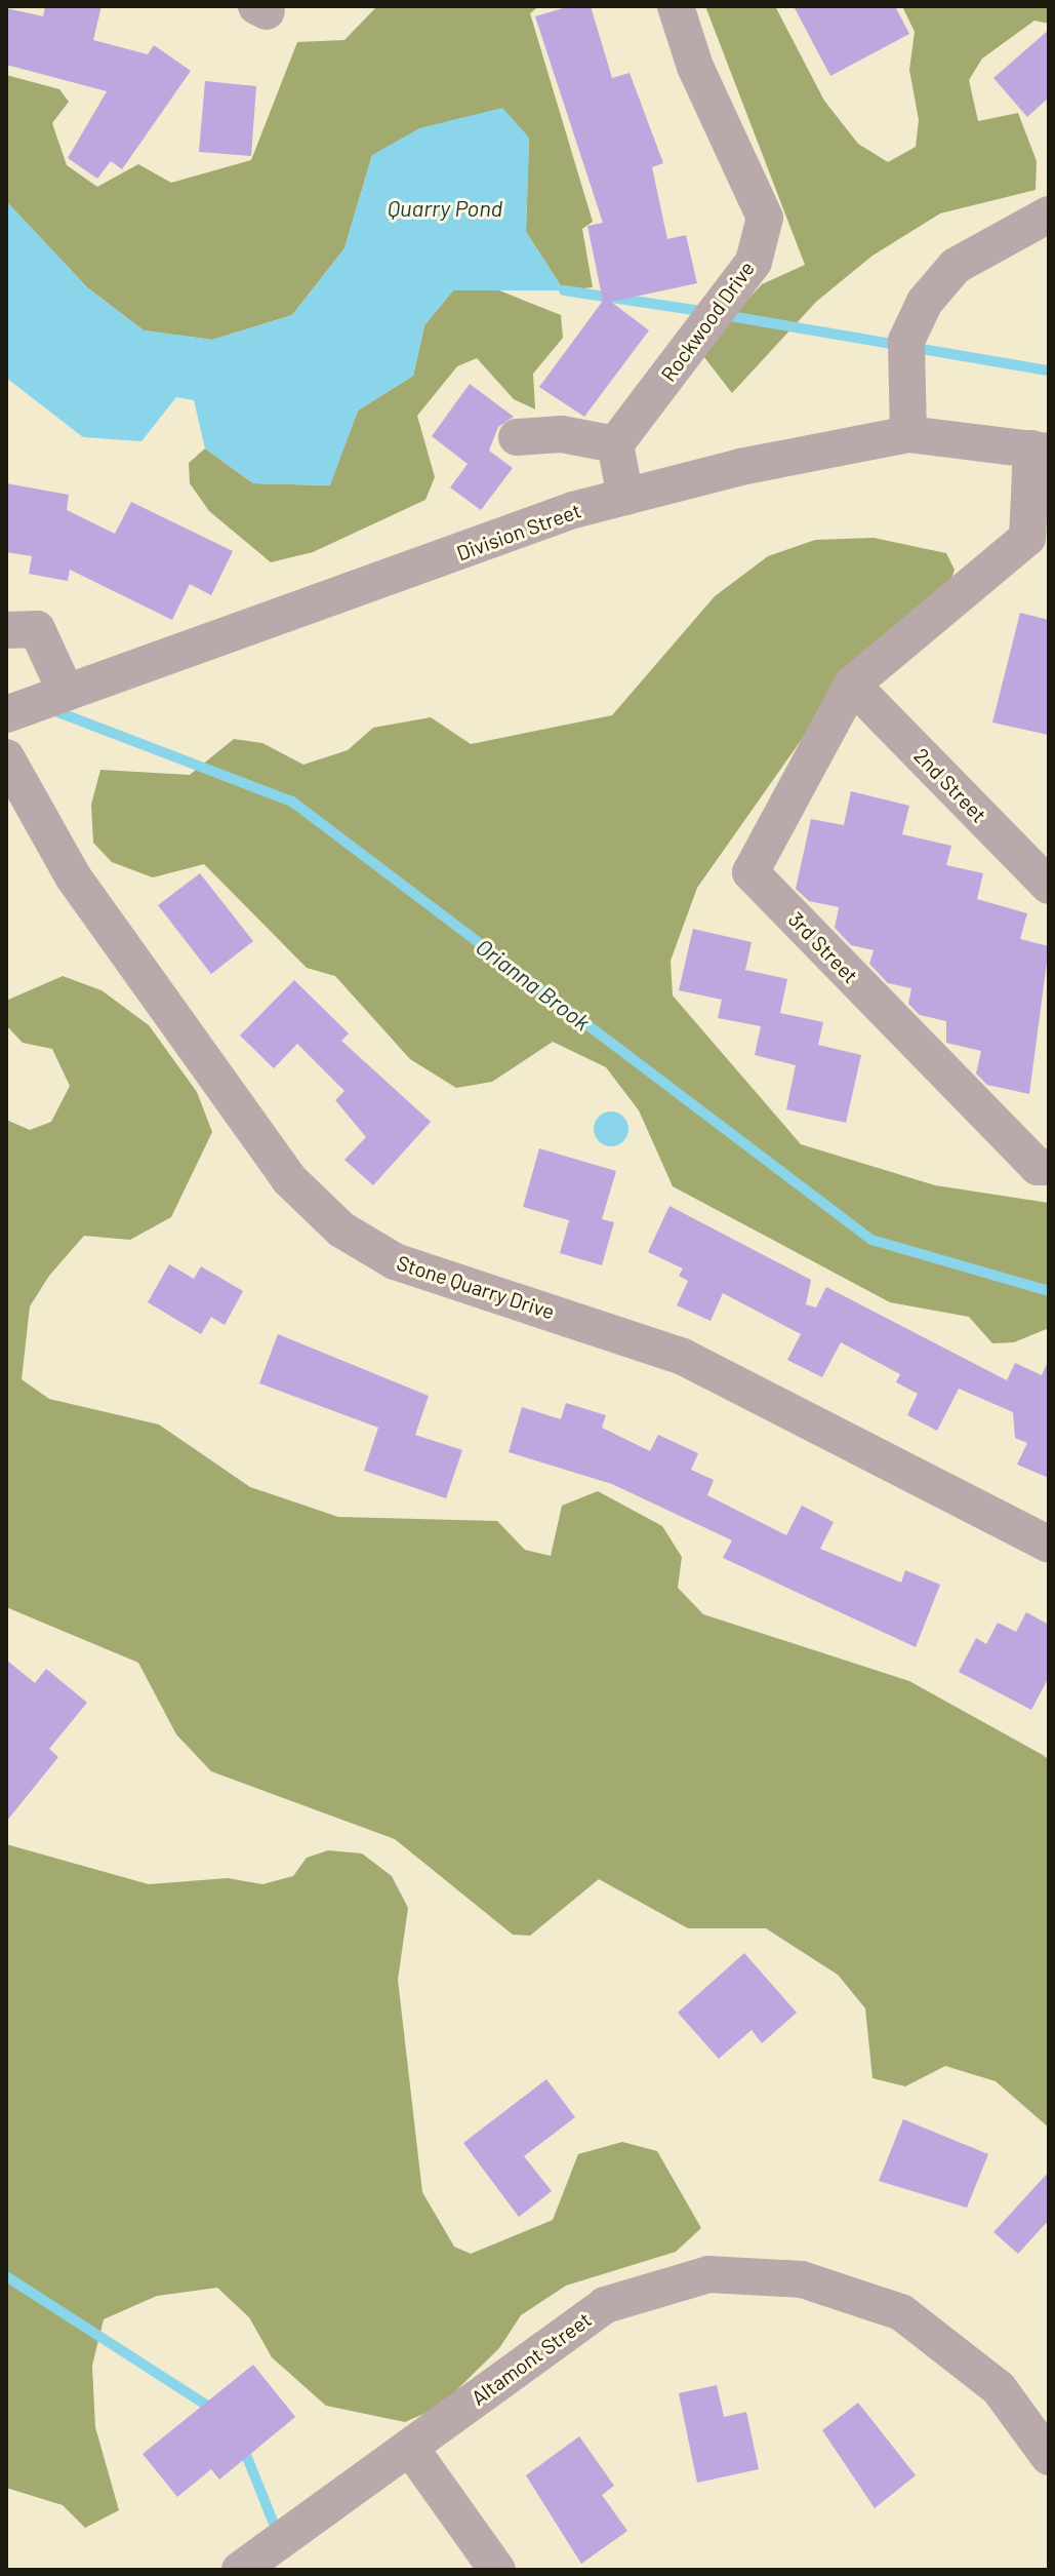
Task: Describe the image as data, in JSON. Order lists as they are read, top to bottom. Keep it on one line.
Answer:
{"streets":{"street":["Rockwood Drive","Division Street","2nd Street","3rd Street","Stone Quarry Drive","Altamont Street"]},"crossings":[["2nd Street","3rd Street"]],"water":["Quarry Pond","Orianna Brook"]}
